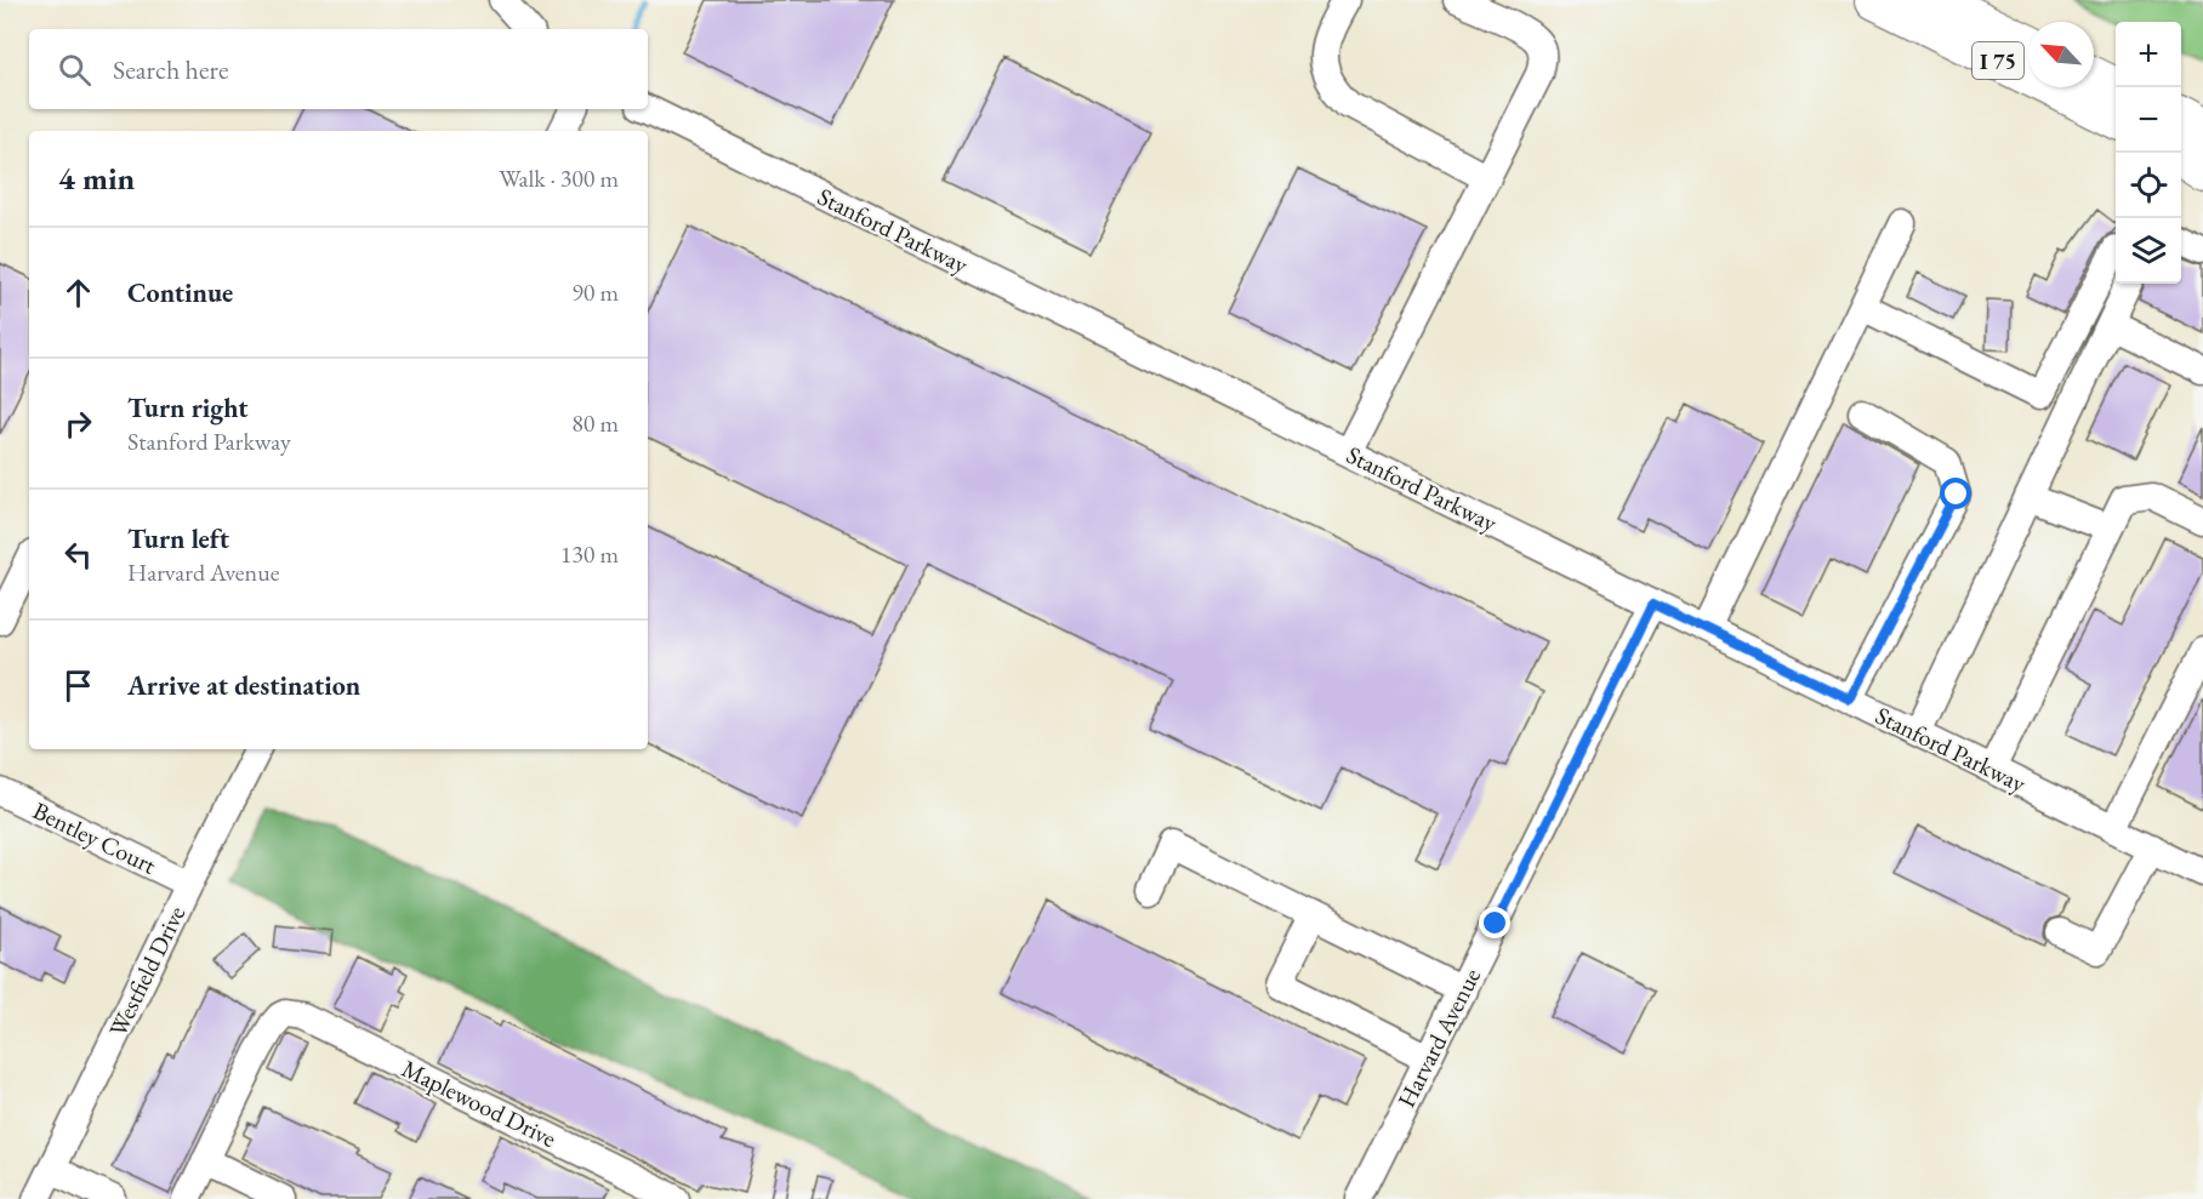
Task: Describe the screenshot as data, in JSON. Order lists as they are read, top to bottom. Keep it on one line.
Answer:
{"streets":{"highway":["I 75"],"street":["Stanford Parkway","Bentley Court","Westfield Drive","Harvard Avenue","Maplewood Drive"]},"crossings":[["Stanford Parkway","Harvard Avenue"],["Bentley Court","Westfield Drive"]],"north":"top left","page":{"map_buttons":["+","−"],"search":"Search here","heading":["4 min","Walk · 300 m"],"list":[["Continue","90 m"],["Turn right","Stanford Parkway","80 m"],["Turn left","Harvard Avenue","130 m"],"Arrive at destination"]}}
